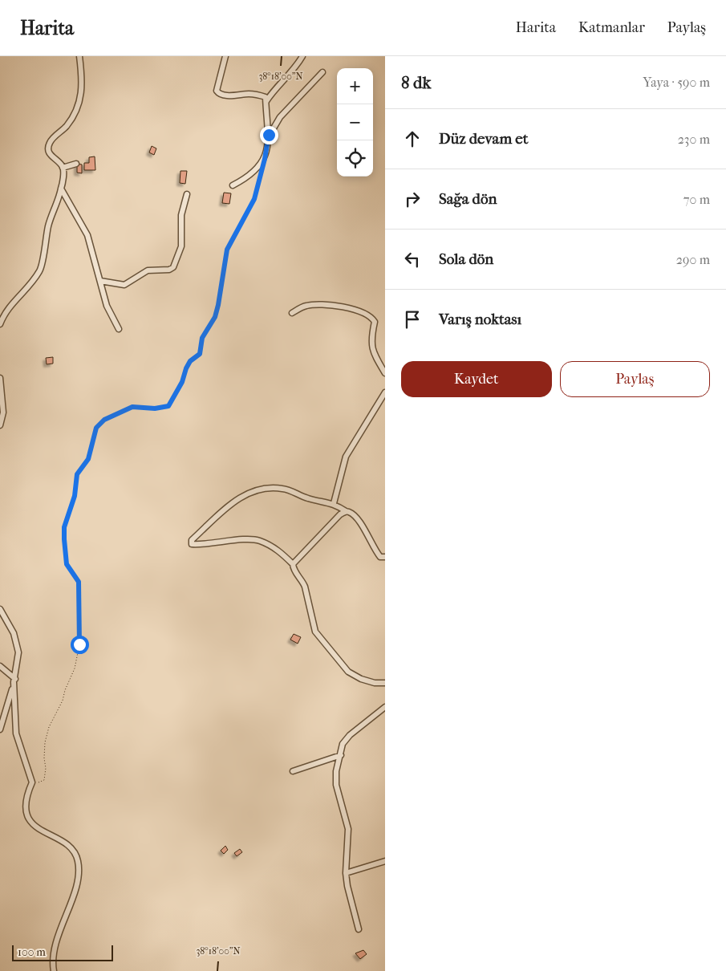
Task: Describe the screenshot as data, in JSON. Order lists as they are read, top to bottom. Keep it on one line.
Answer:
{"scale_bar":"100 m","page":{"header":"Harita","nav":["Harita","Katmanlar","Paylaş"],"heading":["8 dk","Yaya · 590 m"],"map_buttons":["+","−"],"list":[["Düz devam et","230 m"],["Sağa dön","70 m"],["Sola dön","290 m"],"Varış noktası"],"buttons":["Kaydet","Paylaş"],"scale":"100 m"},"coordinates":["38°18'00\"N"]}
